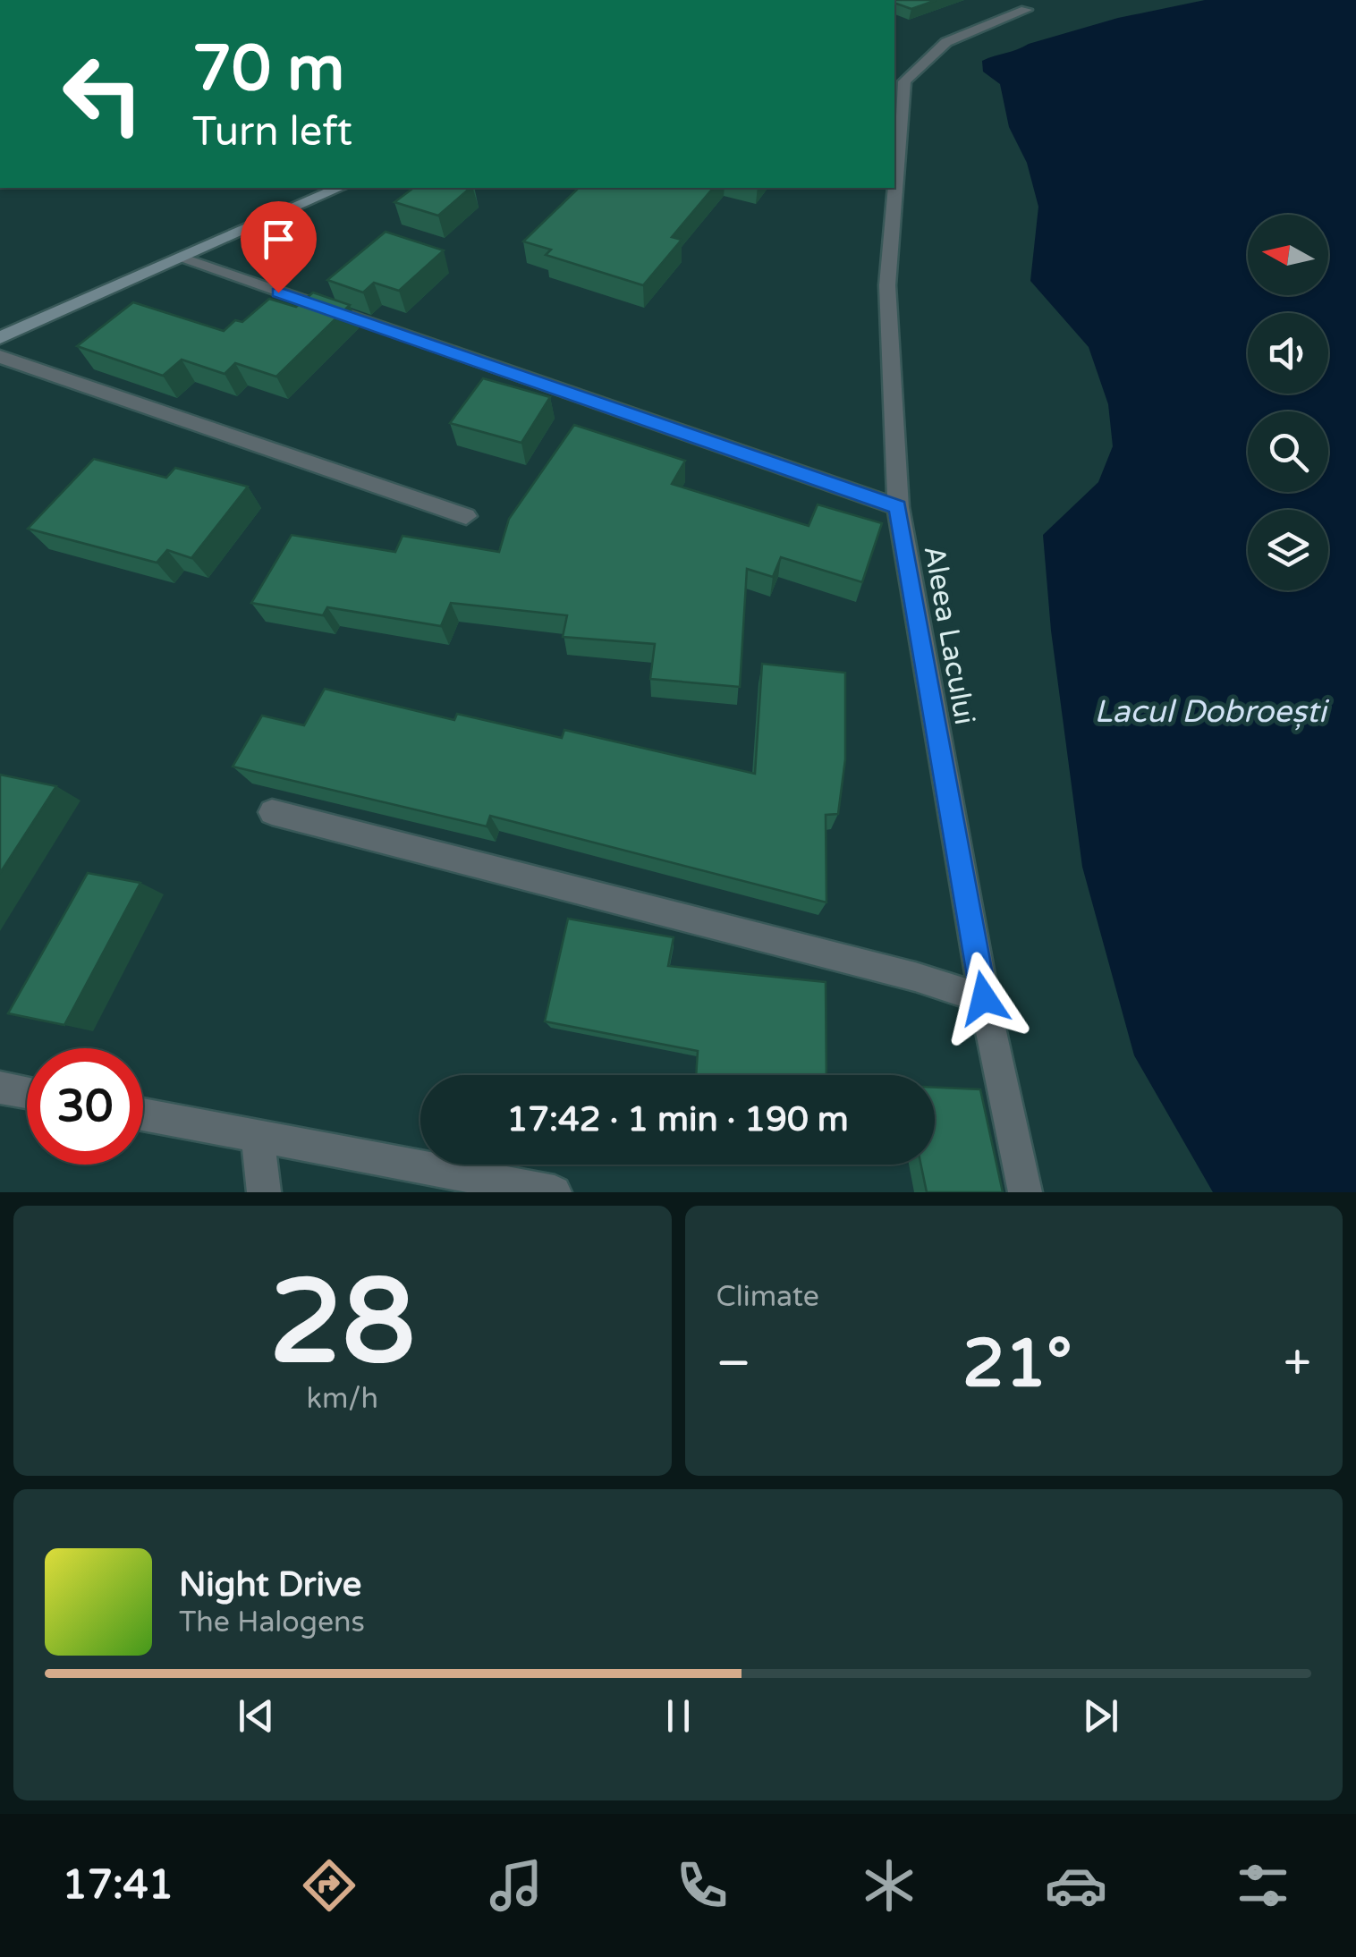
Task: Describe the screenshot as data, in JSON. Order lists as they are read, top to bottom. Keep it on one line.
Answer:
{"streets":{"street":["Aleea Lacului"]},"water":["Lacul Dobroești"],"north":"left","page":{"turn":["70 m","Turn left"],"limit":"30","trip":"17:42 · 1 min · 190 m","tile":[["28","km/h"],"Climate"],"heat":["−","21°","+"],"song":["Night Drive","The Halogens"],"tabs":"17:41"}}
